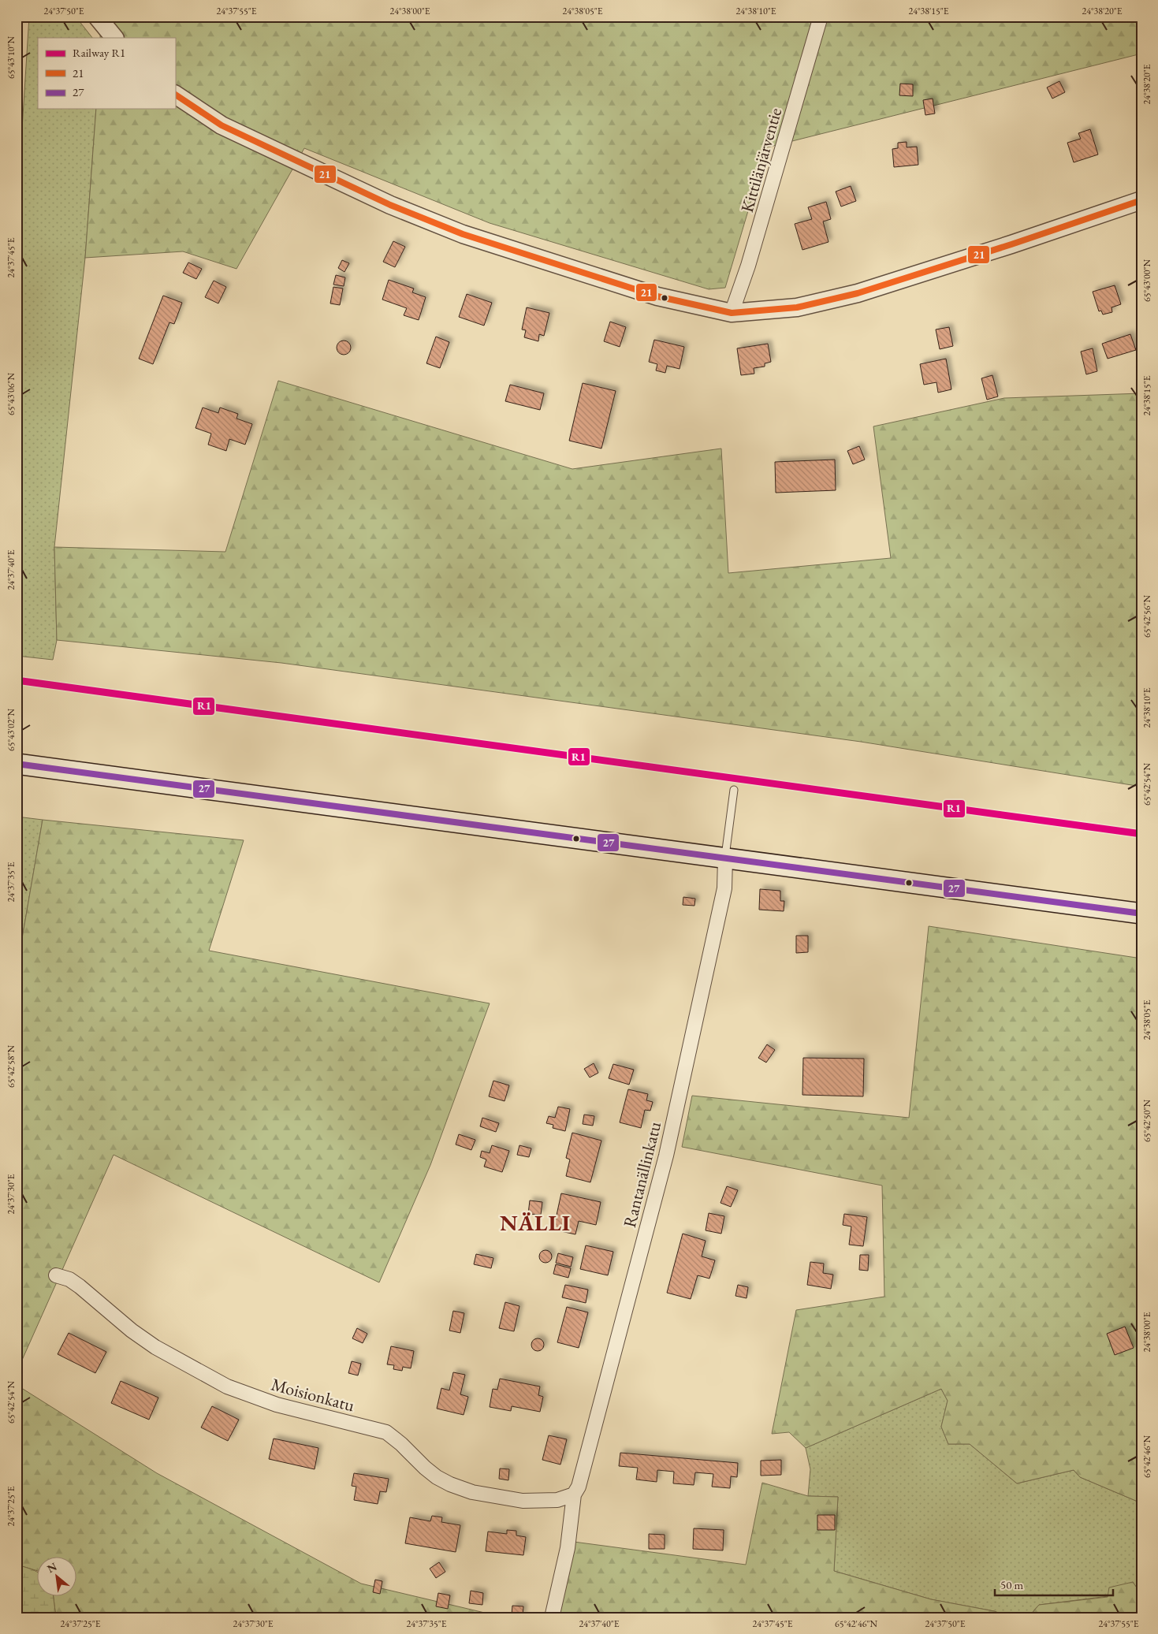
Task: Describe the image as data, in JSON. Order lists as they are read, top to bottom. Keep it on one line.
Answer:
{"streets":{"street":["Kittilänjärventie","Rantanällinkatu","Moisionkatu"]},"crossings":[["Rantanällinkatu","Moisionkatu"]],"districts":["NÄLLI"],"lines":["transit line 21","rail line R1","transit line 27"],"legend":["Railway R1","21","27"],"scale_bar":"50 m","north":"top left","coordinates":["24°37'50\"E","24°37'55\"E","24°38'00\"E","24°38'05\"E","24°38'10\"E","24°38'15\"E","24°38'20\"E","65°43'10\"N","24°37'45\"E","65°43'00\"N","65°43'06\"N","24°37'40\"E","65°42'56\"N","65°43'02\"N","65°42'54\"N","24°37'35\"E","65°42'58\"N","65°42'50\"N","24°37'30\"E","65°42'46\"N","24°37'25\"E"]}
